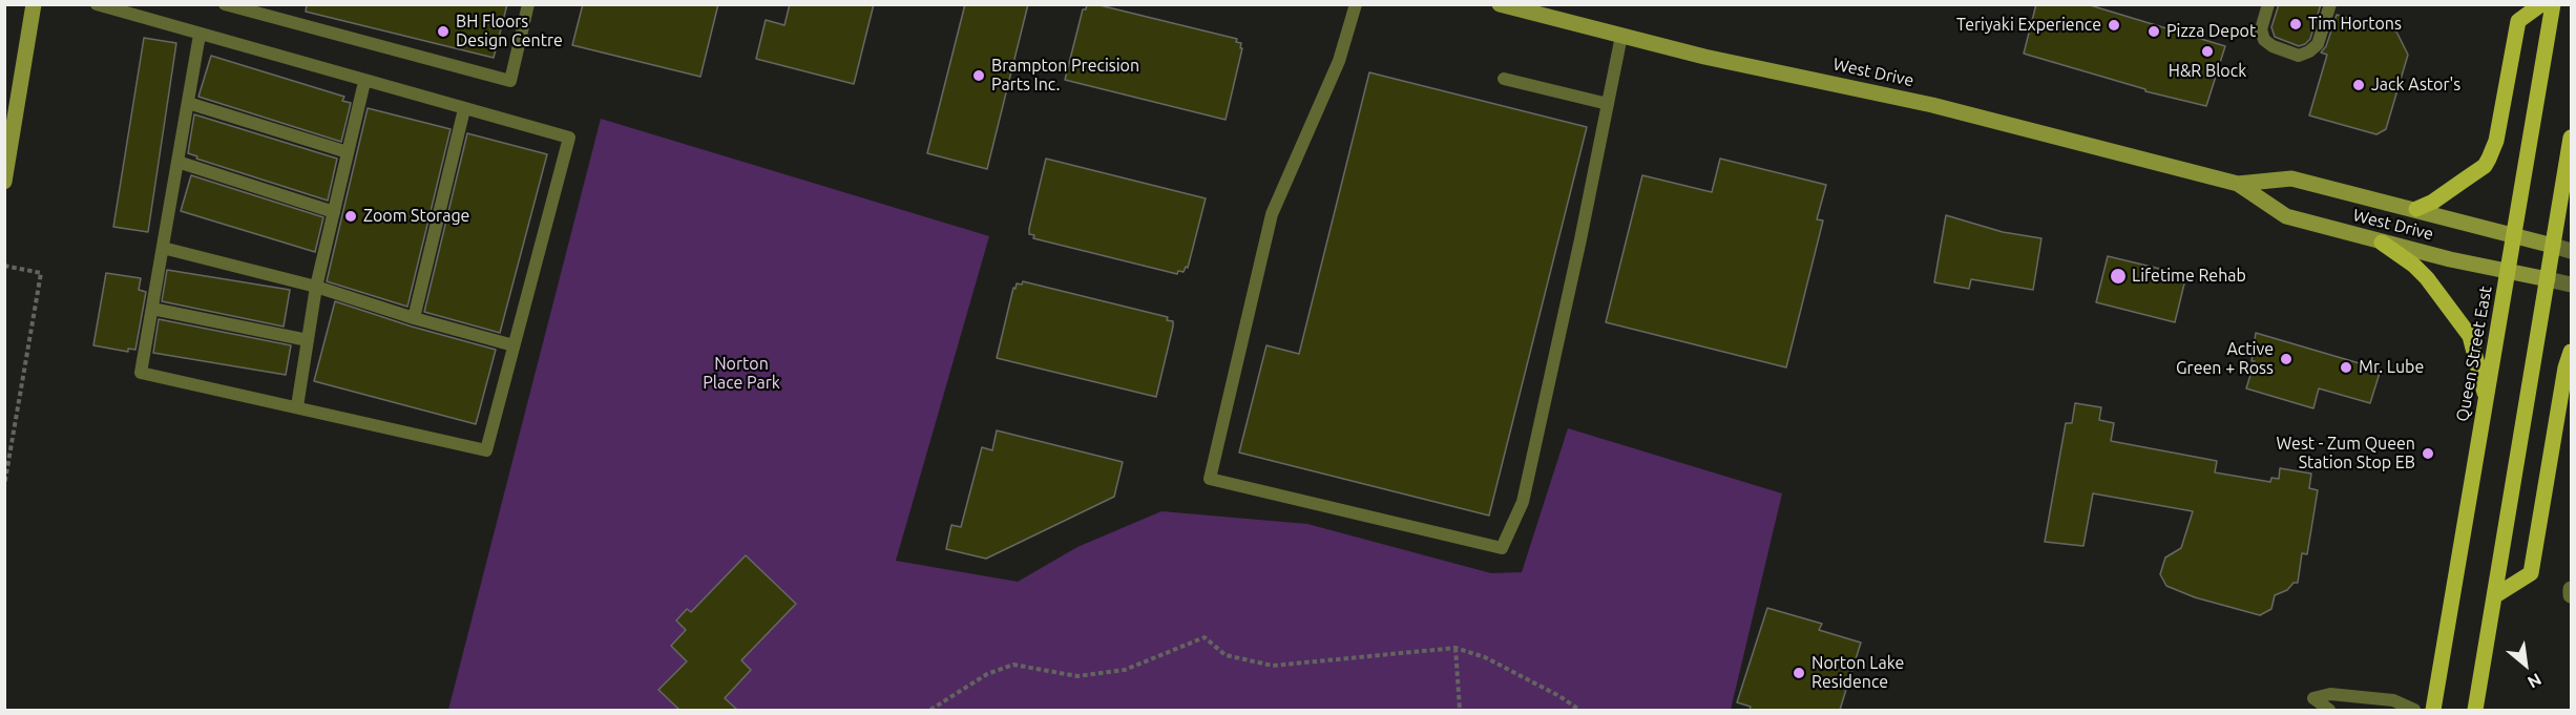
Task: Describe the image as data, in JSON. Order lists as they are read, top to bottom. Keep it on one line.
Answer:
{"streets":{"main road":["Queen Street East"],"street":["West Drive"]},"crossings":[["West Drive","Queen Street East"]],"parks":["Norton Place Park"],"places":["Tim Hortons","Teriyaki Experience","BH Floors Design Centre","Pizza Depot","H&R Block","Brampton Precision Parts Inc.","Jack Astor's","Zoom Storage","Lifetime Rehab","Active Green + Ross","Mr. Lube","West - Zum Queen Station Stop EB","Norton Lake Residence"],"north":"bottom right"}
